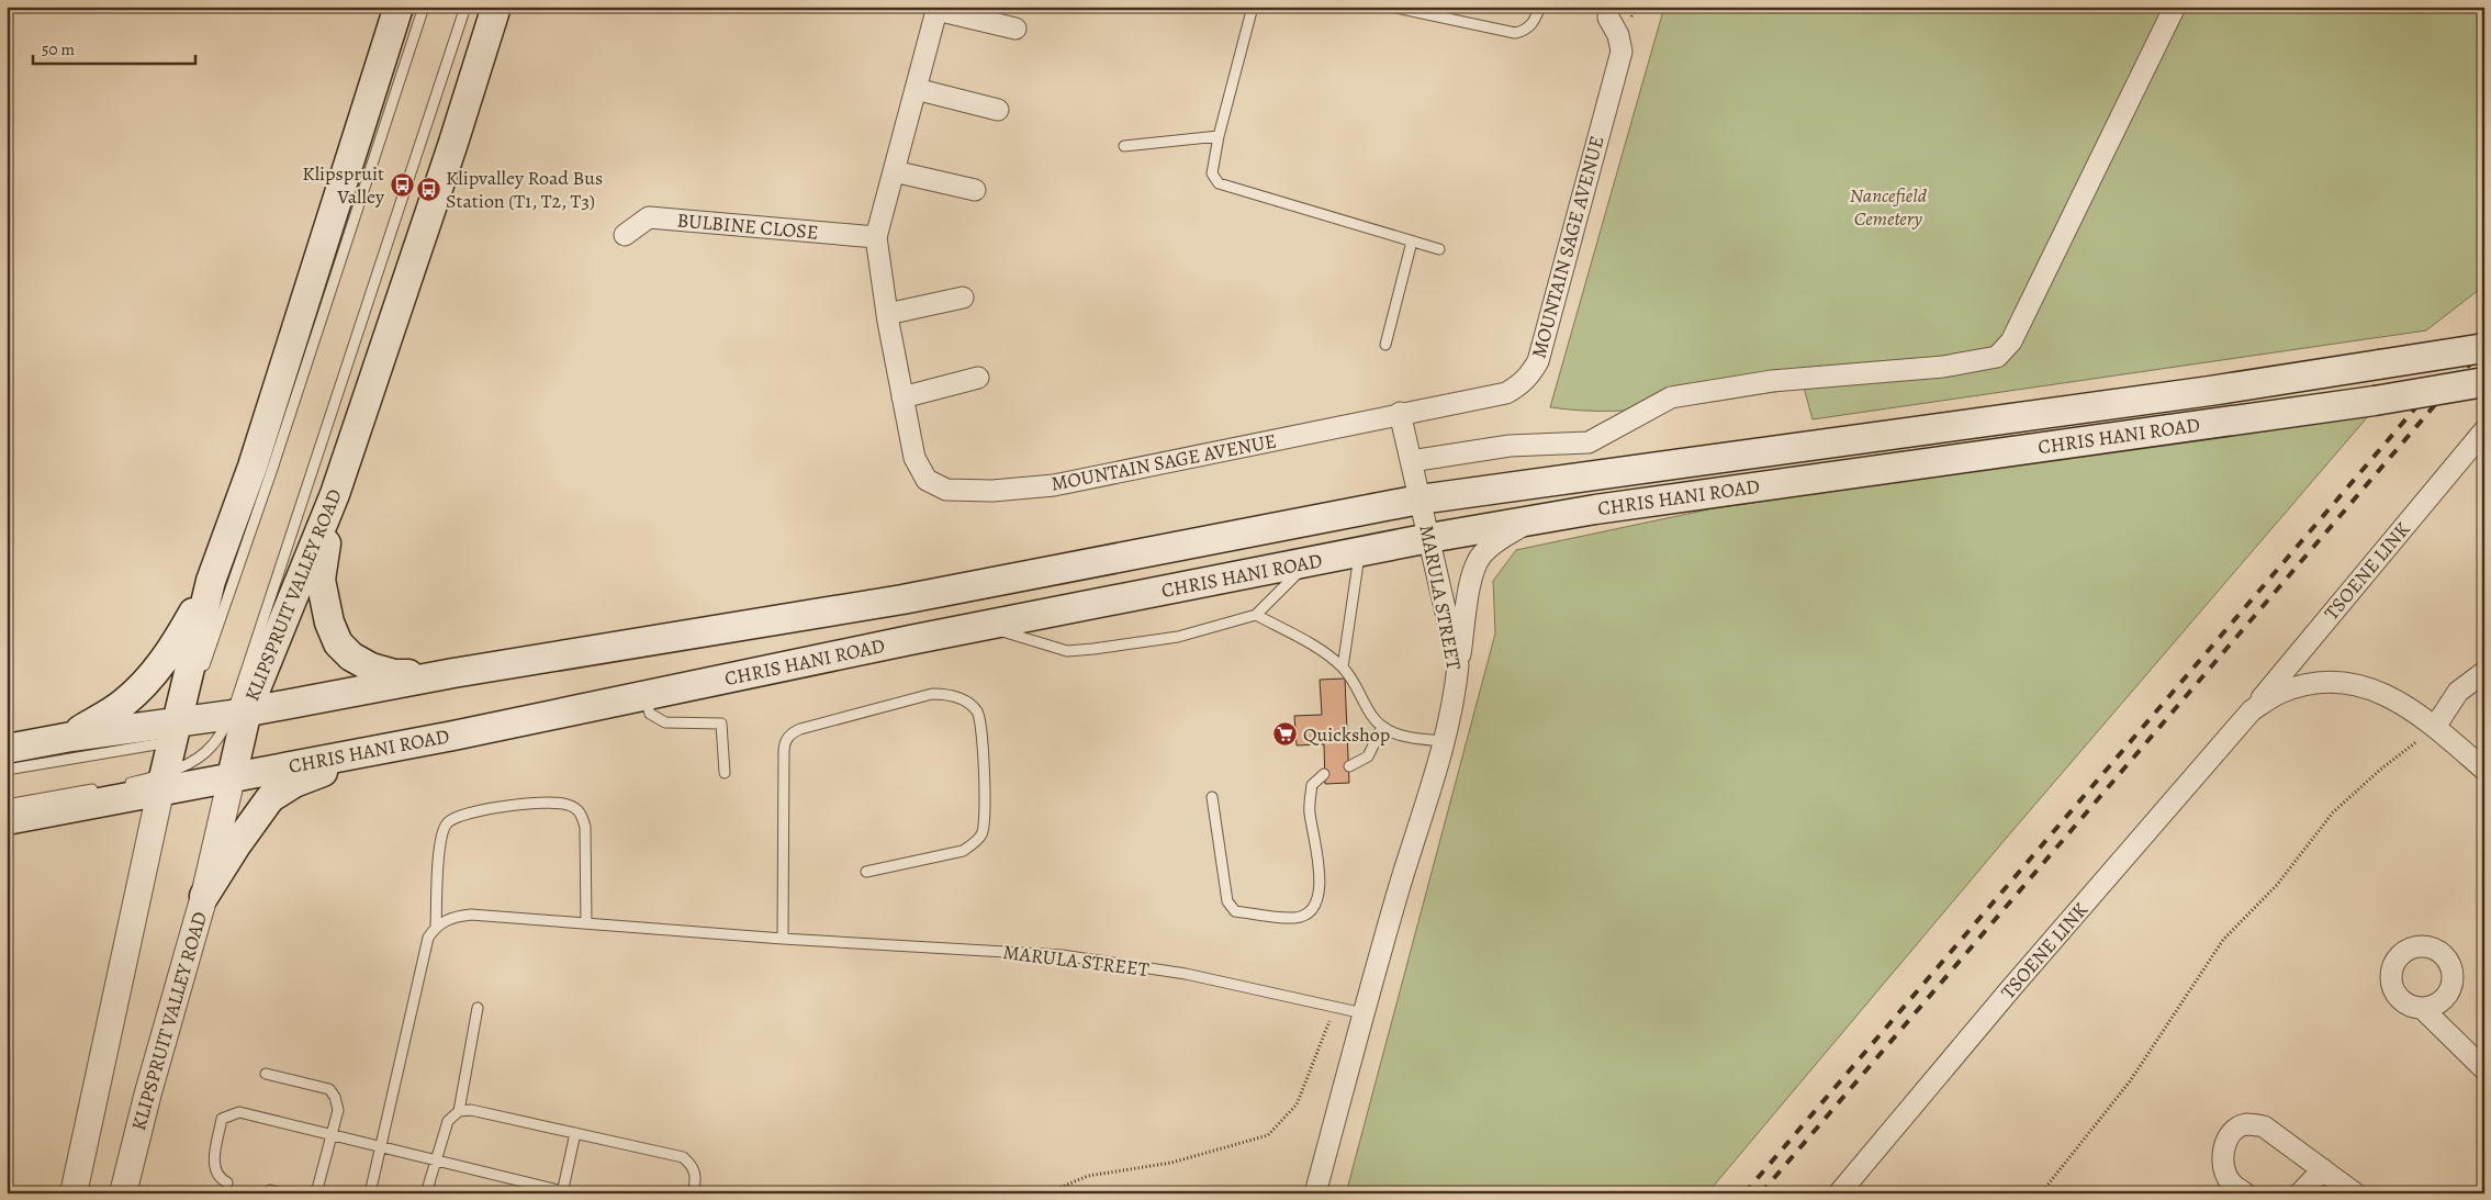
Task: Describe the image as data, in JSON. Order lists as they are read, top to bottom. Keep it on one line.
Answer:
{"streets":{"main road":["CHRIS HANI ROAD","KLIPSPRUIT VALLEY ROAD"],"street":["BULBINE CLOSE","MOUNTAIN SAGE AVENUE","TSOENE LINK","MARULA STREET"]},"crossings":[["CHRIS HANI ROAD","KLIPSPRUIT VALLEY ROAD"],["CHRIS HANI ROAD","MARULA STREET"]],"parks":["Nancefield Cemetery"],"places":{"bus stop":["Klipspruit Valley","Klipvalley Road Bus Station (T1, T2, T3)"],"supermarket":["Quickshop"]},"scale_bar":"50 m"}
